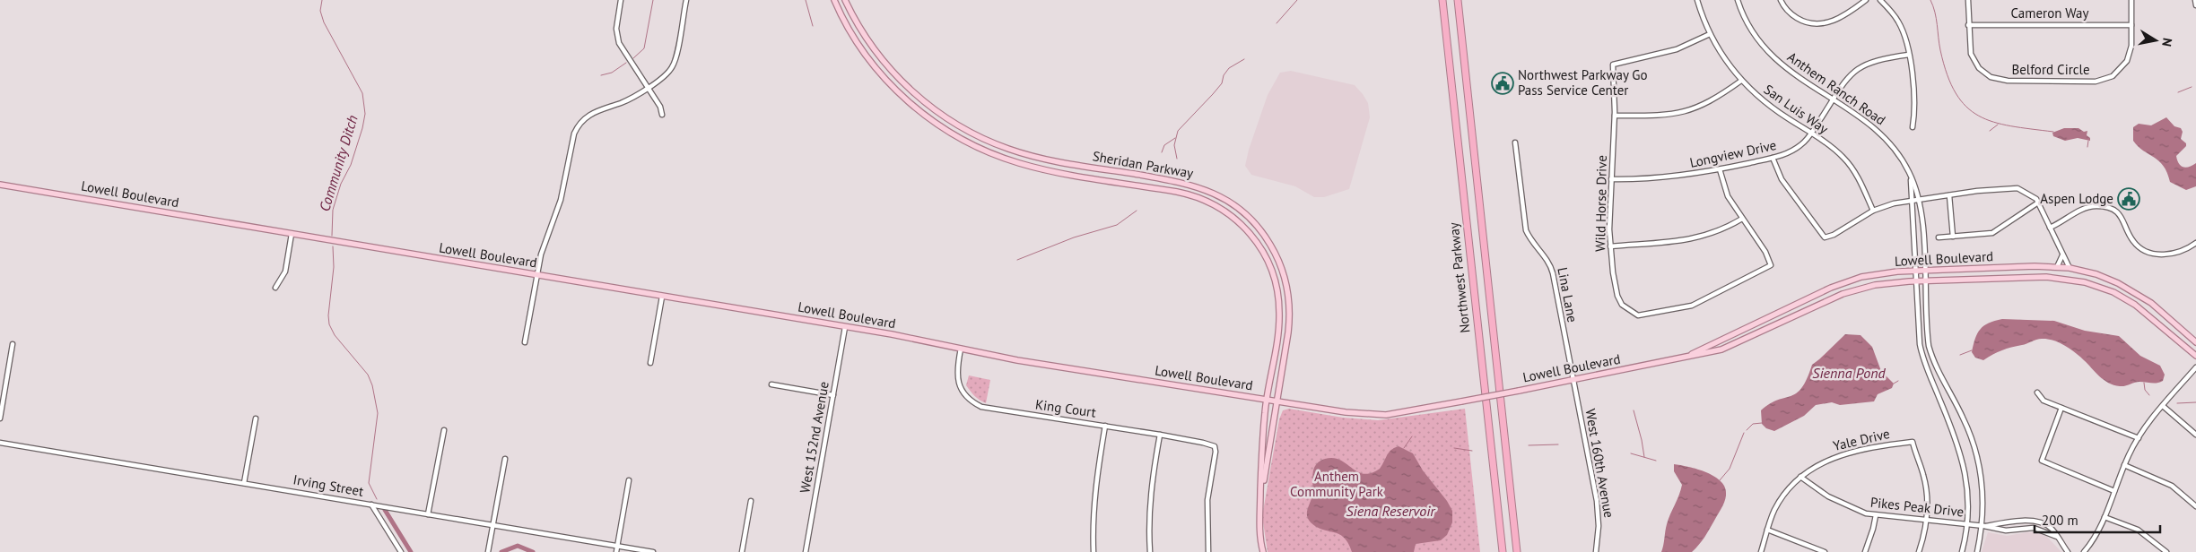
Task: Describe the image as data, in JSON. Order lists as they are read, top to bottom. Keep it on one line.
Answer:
{"streets":{"highway":["Northwest Parkway"],"main road":["Sheridan Parkway","Lowell Boulevard"],"street":["Cameron Way","Belford Circle","Anthem Ranch Road","San Luis Way","Longview Drive","Wild Horse Drive","Lina Lane","King Court","West 152nd Avenue","Yale Drive","West 160th Avenue","Irving Street","Pikes Peak Drive"]},"crossings":[["Cameron Way","Belford Circle"],["Anthem Ranch Road","Longview Drive"],["Anthem Ranch Road","Lowell Boulevard"],["Anthem Ranch Road","Pikes Peak Drive"],["San Luis Way","Longview Drive"],["San Luis Way","Wild Horse Drive"],["Longview Drive","Wild Horse Drive"],["Sheridan Parkway","Lowell Boulevard"],["Lowell Boulevard","Lina Lane"],["Lowell Boulevard","King Court"],["Lowell Boulevard","West 152nd Avenue"],["Lowell Boulevard","West 160th Avenue"],["Lina Lane","West 160th Avenue"],["Yale Drive","Pikes Peak Drive"]],"water":["Community Ditch","Sienna Pond","Siena Reservoir"],"parks":["Anthem Community Park"],"places":{"public building":["Northwest Parkway Go Pass Service Center","Aspen Lodge"]},"scale_bar":"200 m","north":"right"}
